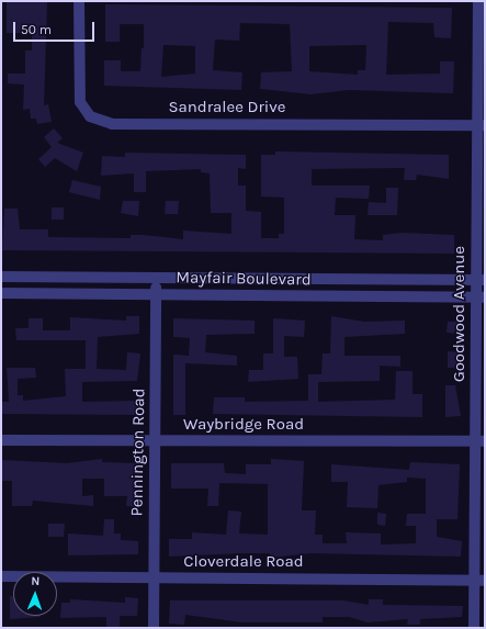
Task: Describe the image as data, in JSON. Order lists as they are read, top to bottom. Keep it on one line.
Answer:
{"streets":{"street":["Sandralee Drive","Mayfair Boulevard","Goodwood Avenue","Waybridge Road","Pennington Road","Cloverdale Road"]},"crossings":[["Sandralee Drive","Goodwood Avenue"],["Mayfair Boulevard","Goodwood Avenue"],["Mayfair Boulevard","Pennington Road"],["Goodwood Avenue","Waybridge Road"],["Goodwood Avenue","Cloverdale Road"],["Waybridge Road","Pennington Road"],["Pennington Road","Cloverdale Road"]],"scale_bar":"50 m","north":"top"}
